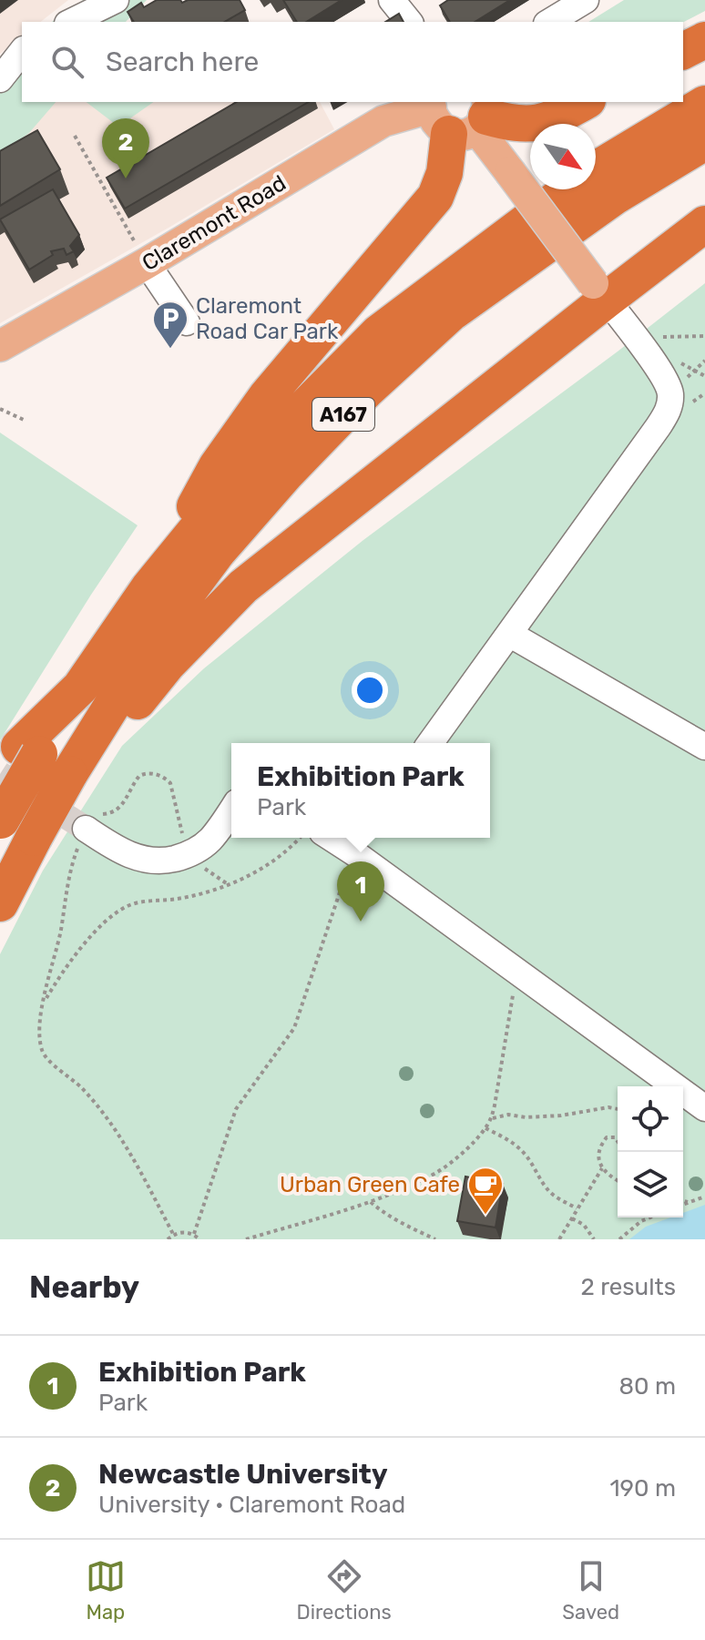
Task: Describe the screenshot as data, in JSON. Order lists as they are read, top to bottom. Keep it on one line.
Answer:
{"streets":{"highway":["A167"],"main road":["Claremont Road"]},"places":{"parking":["Claremont Road Car Park"],"cafe":["Urban Green Cafe"]},"north":"bottom right","page":{"search":"Search here","pins":["2","1"],"popup":["Exhibition Park","Park"],"heading":["Nearby","2 results"],"list":[{"mark":"1","name":"Exhibition Park","note":"Park","value":"80 m"},{"mark":"2","name":"Newcastle University","note":"University · Claremont Road","value":"190 m"}],"nav":["Map","Directions","Saved"]}}
